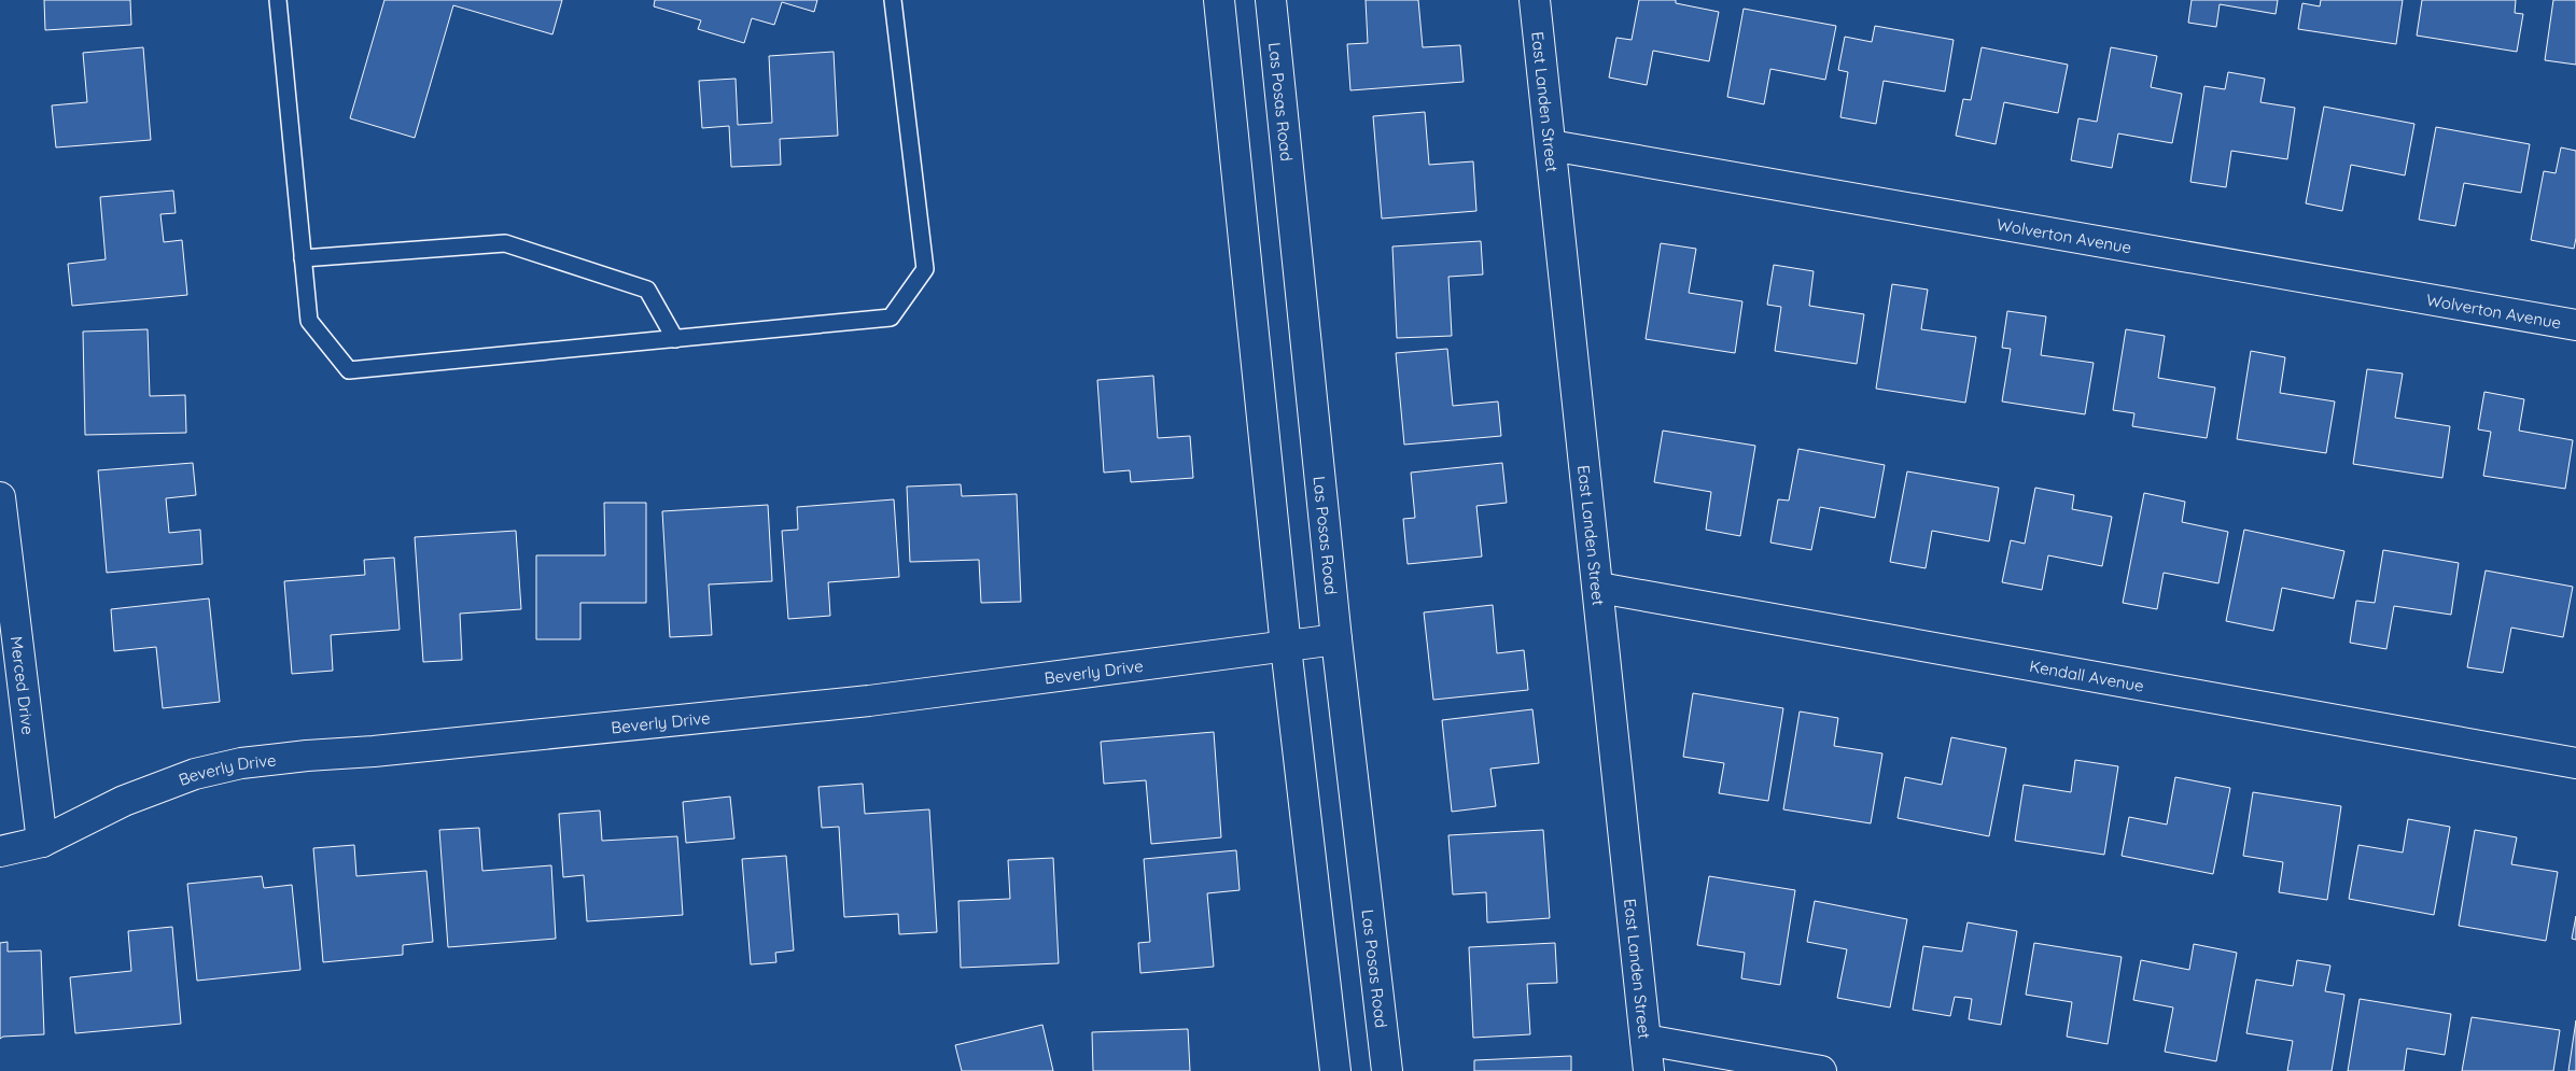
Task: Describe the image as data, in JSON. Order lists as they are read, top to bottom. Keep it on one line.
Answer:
{"streets":{"street":["Las Posas Road","East Landen Street","Wolverton Avenue","Beverly Drive","Kendall Avenue","Merced Drive"]},"crossings":[["Las Posas Road","Beverly Drive"],["East Landen Street","Wolverton Avenue"],["East Landen Street","Kendall Avenue"],["Beverly Drive","Merced Drive"]]}
